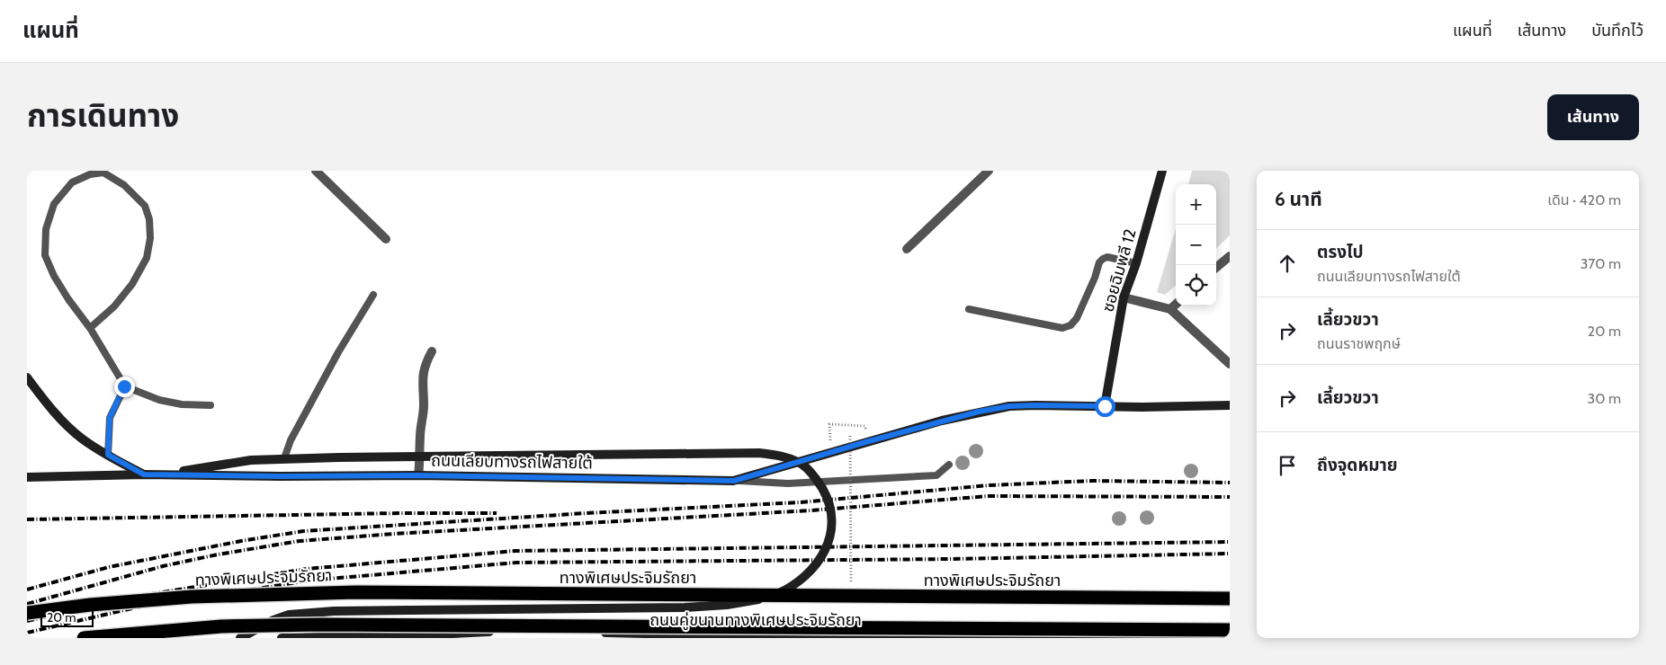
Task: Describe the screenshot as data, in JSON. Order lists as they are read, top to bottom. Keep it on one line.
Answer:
{"streets":{"highway":["ทางพิเศษประจิมรัถยา"],"main road":["ซอยฉิมพลี 12","ถนนเลียบทางรถไฟสายใต้","ถนนคู่ขนานทางพิเศษประจิมรัถยา"]},"crossings":[["ซอยฉิมพลี 12","ถนนเลียบทางรถไฟสายใต้"]],"scale_bar":"20 m","page":{"header":"แผนที่","nav":["แผนที่","เส้นทาง","บันทึกไว้"],"title":"การเดินทาง","buttons":"เส้นทาง","heading":["6 นาที","เดิน · 420 m"],"map_buttons":["+","−"],"list":[["ตรงไป","ถนนเลียบทางรถไฟสายใต้","370 m"],["เลี้ยวขวา","ถนนราชพฤกษ์","20 m"],["เลี้ยวขวา","30 m"],"ถึงจุดหมาย"],"scale":"20 m"}}
